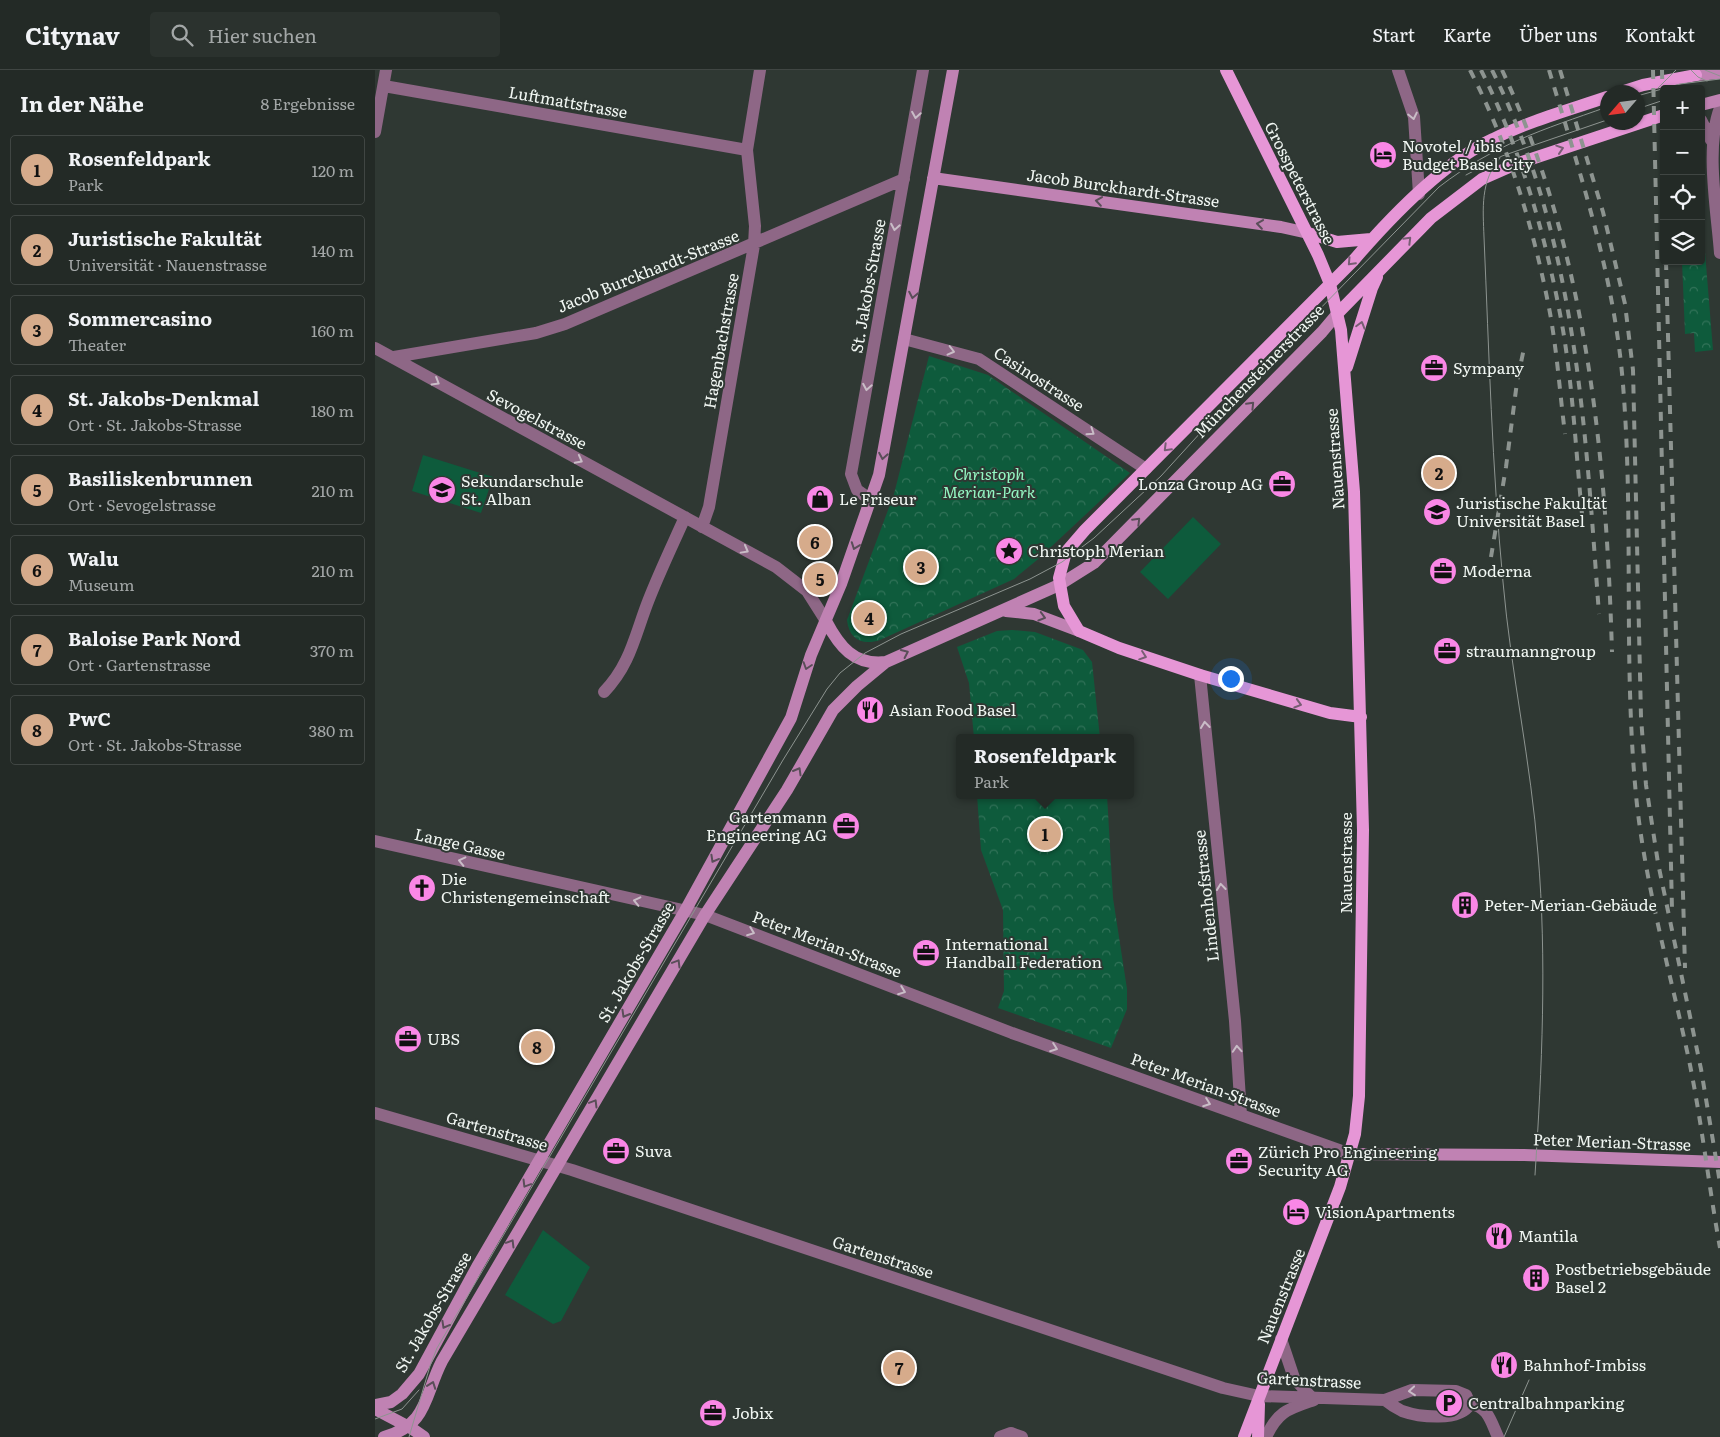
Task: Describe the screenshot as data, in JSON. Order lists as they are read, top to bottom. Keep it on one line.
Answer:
{"streets":{"main road":["Grosspeterstrasse","Jacob Burckhardt-Strasse","St. Jakobs-Strasse","Münchensteinerstrasse","Nauenstrasse","Peter Merian-Strasse"],"street":["Luftmattstrasse","Hagenbachstrasse","Casinostrasse","Sevogelstrasse","Lange Gasse","Lindenhofstrasse","Gartenstrasse"]},"crossings":[["Luftmattstrasse","Hagenbachstrasse"],["Grosspeterstrasse","Jacob Burckhardt-Strasse"],["Grosspeterstrasse","Münchensteinerstrasse"],["Grosspeterstrasse","Nauenstrasse"],["Jacob Burckhardt-Strasse","St. Jakobs-Strasse"],["Jacob Burckhardt-Strasse","Hagenbachstrasse"],["Jacob Burckhardt-Strasse","Sevogelstrasse"],["St. Jakobs-Strasse","Münchensteinerstrasse"],["St. Jakobs-Strasse","Casinostrasse"],["St. Jakobs-Strasse","Sevogelstrasse"],["St. Jakobs-Strasse","Lange Gasse"],["St. Jakobs-Strasse","Peter Merian-Strasse"],["St. Jakobs-Strasse","Gartenstrasse"],["Hagenbachstrasse","Sevogelstrasse"],["Münchensteinerstrasse","Casinostrasse"],["Münchensteinerstrasse","Sevogelstrasse"],["Münchensteinerstrasse","Nauenstrasse"],["Nauenstrasse","Peter Merian-Strasse"],["Nauenstrasse","Gartenstrasse"],["Lange Gasse","Peter Merian-Strasse"],["Lindenhofstrasse","Peter Merian-Strasse"]],"one_way":["Jacob Burckhardt-Strasse","Casinostrasse","Sevogelstrasse","Lange Gasse","Lindenhofstrasse","Peter Merian-Strasse"],"parks":["Christoph Merian-Park"],"places":{"hotel":["Novotel / ibis Budget Basel City","VisionApartments"],"office":["Sympany","Lonza Group AG","Moderna","straumanngroup","Gartenmann Engineering AG","International Handball Federation","UBS","Suva","Zürich Pro Engineering Security AG","Jobix"],"school or university":["Sekundarschule St. Alban","Juristische Fakultät Universität Basel"],"shop":["Le Friseur"],"place":["Christoph Merian"],"restaurant":["Asian Food Basel","Mantila","Bahnhof-Imbiss"],"church":["Die Christengemeinschaft"],"building":["Peter-Merian-Gebäude","Postbetriebsgebäude Basel 2"],"parking":["Centralbahnparking"]},"north":"bottom left","page":{"header":"Citynav","search":"Hier suchen","nav":["Start","Karte","Über uns","Kontakt"],"heading":["In der Nähe","8 Ergebnisse"],"map_buttons":["+","−"],"list":[{"mark":"1","name":"Rosenfeldpark","note":"Park","value":"120 m"},{"mark":"2","name":"Juristische Fakultät","note":"Universität · Nauenstrasse","value":"140 m"},{"mark":"3","name":"Sommercasino","note":"Theater","value":"160 m"},{"mark":"4","name":"St. Jakobs-Denkmal","note":"Ort · St. Jakobs-Strasse","value":"180 m"},{"mark":"5","name":"Basiliskenbrunnen","note":"Ort · Sevogelstrasse","value":"210 m"},{"mark":"6","name":"Walu","note":"Museum","value":"210 m"},{"mark":"7","name":"Baloise Park Nord","note":"Ort · Gartenstrasse","value":"370 m"},{"mark":"8","name":"PwC","note":"Ort · St. Jakobs-Strasse","value":"380 m"}],"pins":["2","6","3","5","4","1","8","7"],"popup":["Rosenfeldpark","Park"]}}
